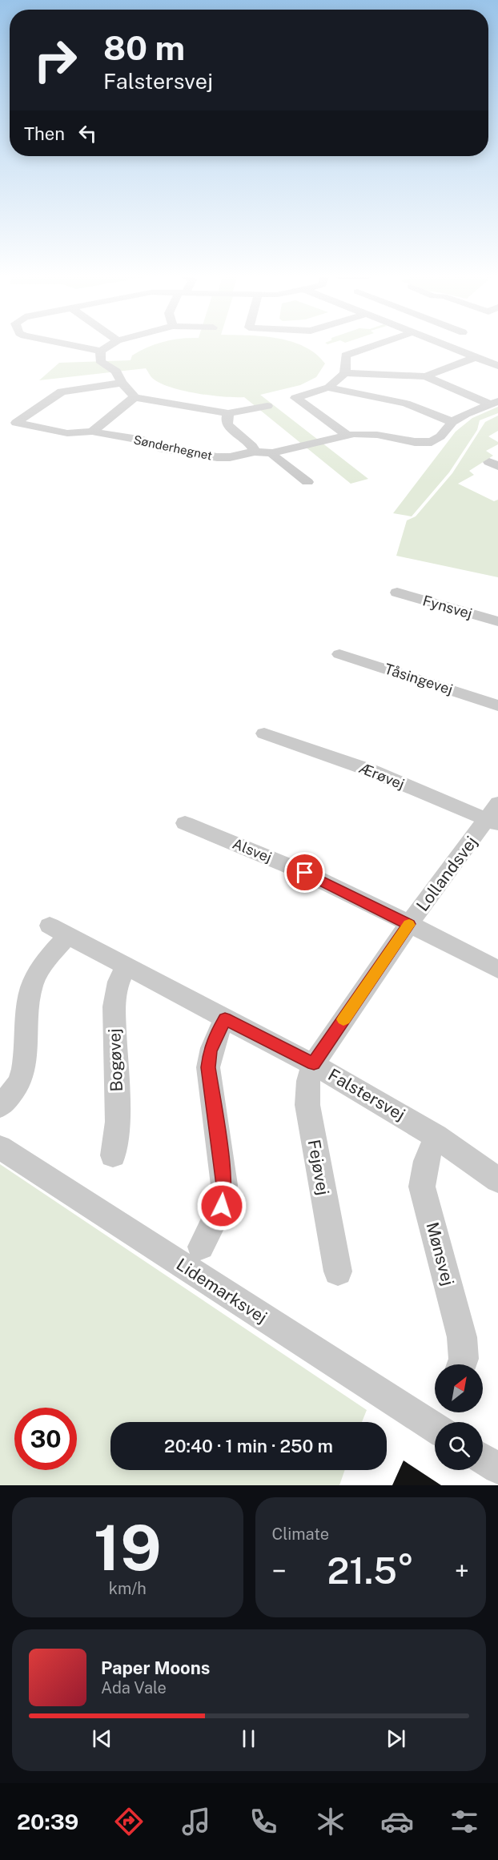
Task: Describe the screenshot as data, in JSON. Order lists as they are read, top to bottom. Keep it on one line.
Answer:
{"streets":{"street":["Sønderhegnet","Fynsvej","Tåsingevej","Ærøvej","Alsvej","Lollandsvej","Bogøvej","Falstersvej","Fejøvej","Mønsvej","Lidemarksvej"]},"crossings":[["Ærøvej","Lollandsvej"],["Alsvej","Lollandsvej"],["Lollandsvej","Falstersvej"],["Lollandsvej","Fejøvej"],["Bogøvej","Falstersvej"],["Falstersvej","Fejøvej"],["Falstersvej","Mønsvej"]],"north":"top right","page":{"turn":["80 m","Falstersvej"],"then":"Then","limit":"30","trip":"20:40 · 1 min · 250 m","tile":[["19","km/h"],"Climate"],"heat":["−","21.5°","+"],"song":["Paper Moons","Ada Vale"],"tabs":"20:39"}}
